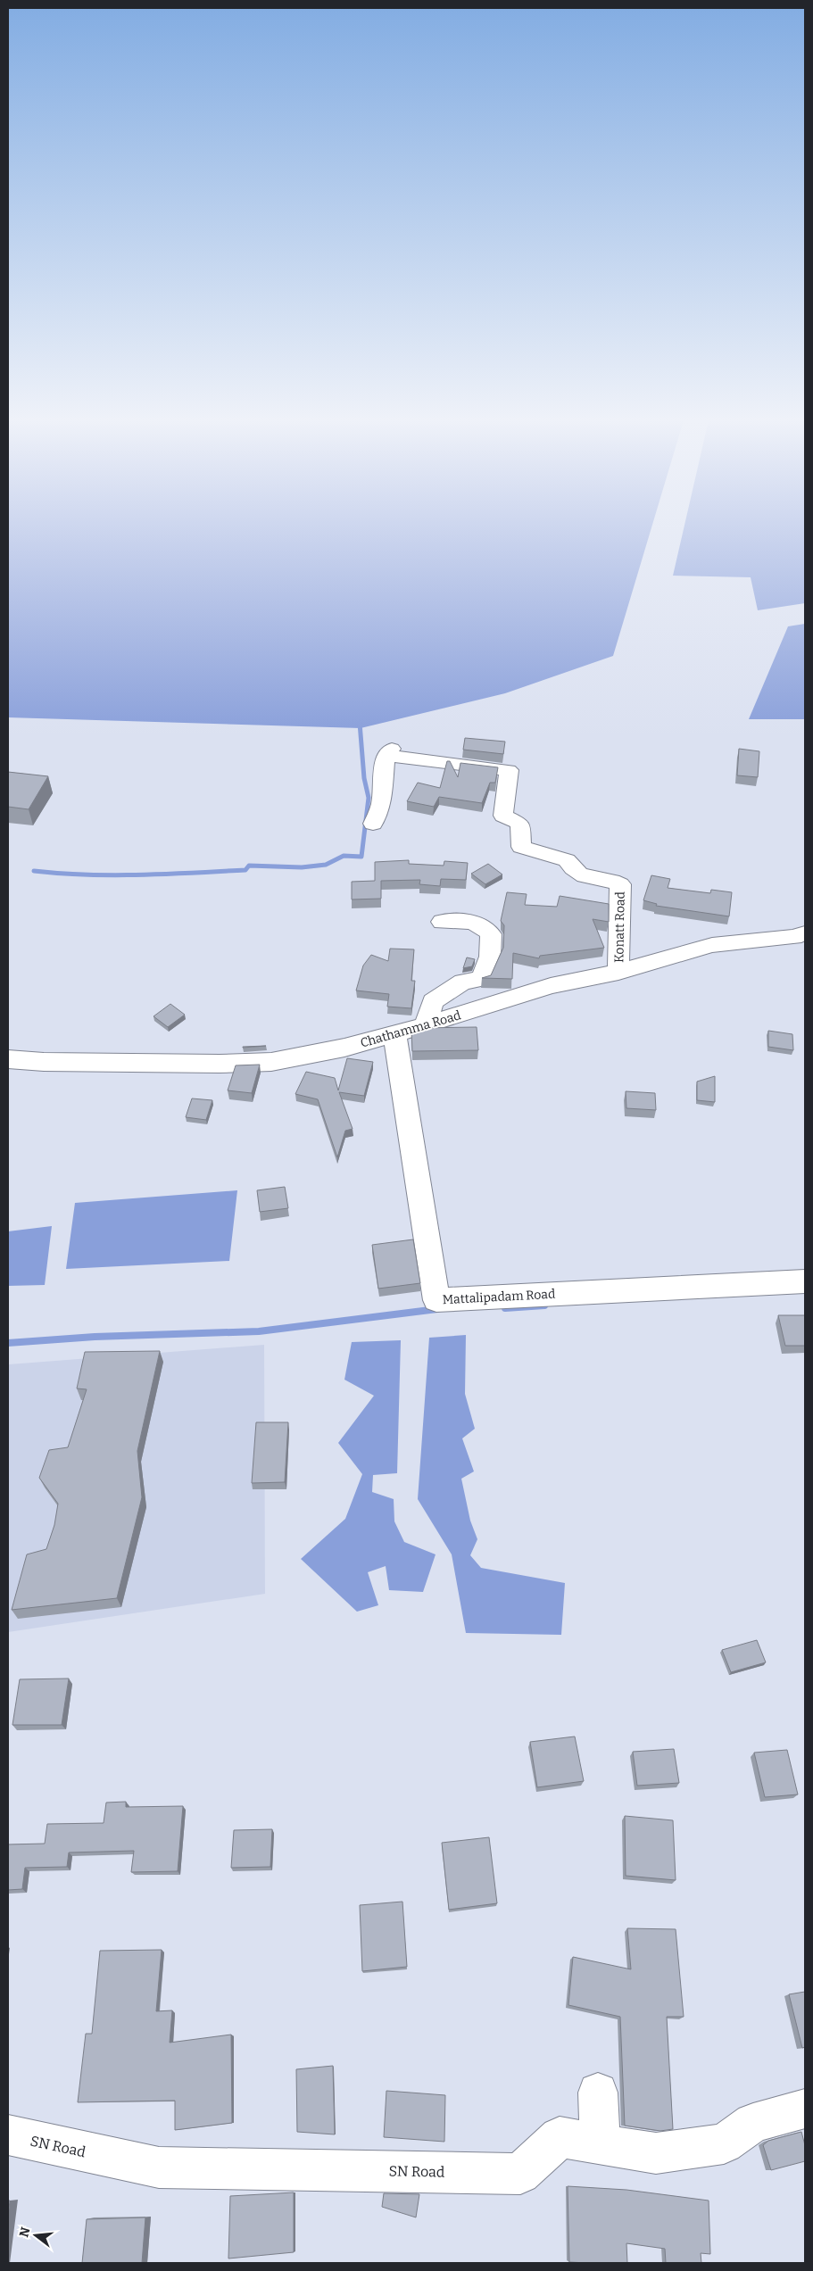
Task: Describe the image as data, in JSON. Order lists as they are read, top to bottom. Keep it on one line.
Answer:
{"streets":{"street":["Konatt Road","Chathamma Road","Mattalipadam Road","SN Road"]},"crossings":[["Konatt Road","Chathamma Road"],["Chathamma Road","Mattalipadam Road"]],"north":"left"}
